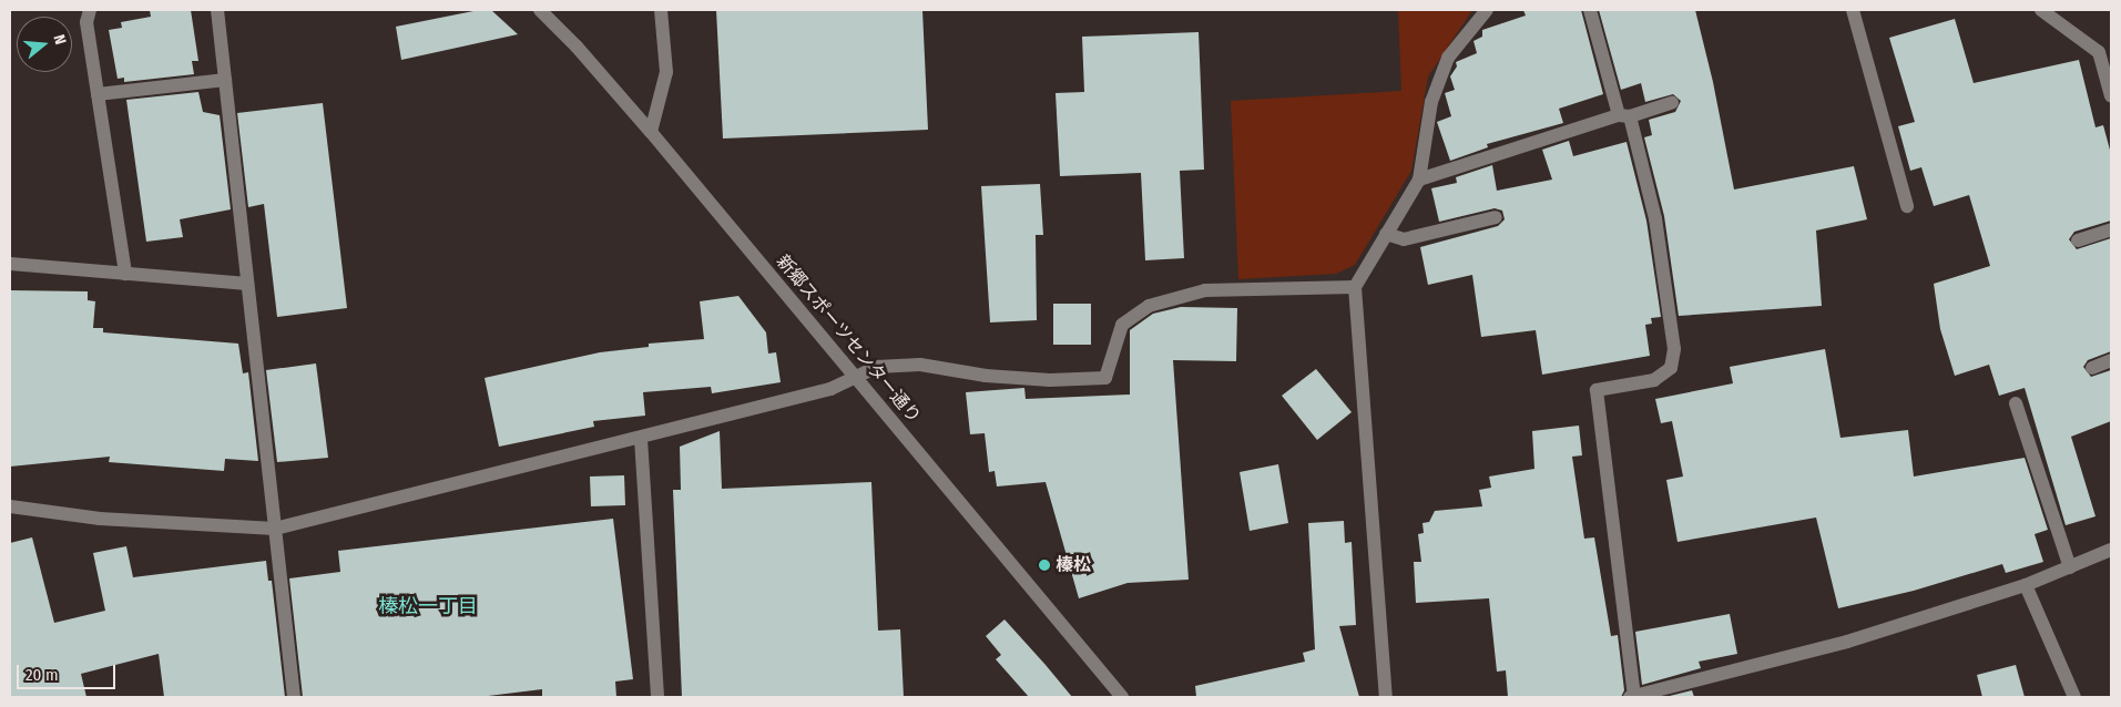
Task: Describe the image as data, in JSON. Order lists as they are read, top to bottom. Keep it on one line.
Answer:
{"streets":{"street":["新郷スポーツセンター通り"]},"districts":["榛松一丁目"],"places":["榛松"],"scale_bar":"20 m","north":"right"}
